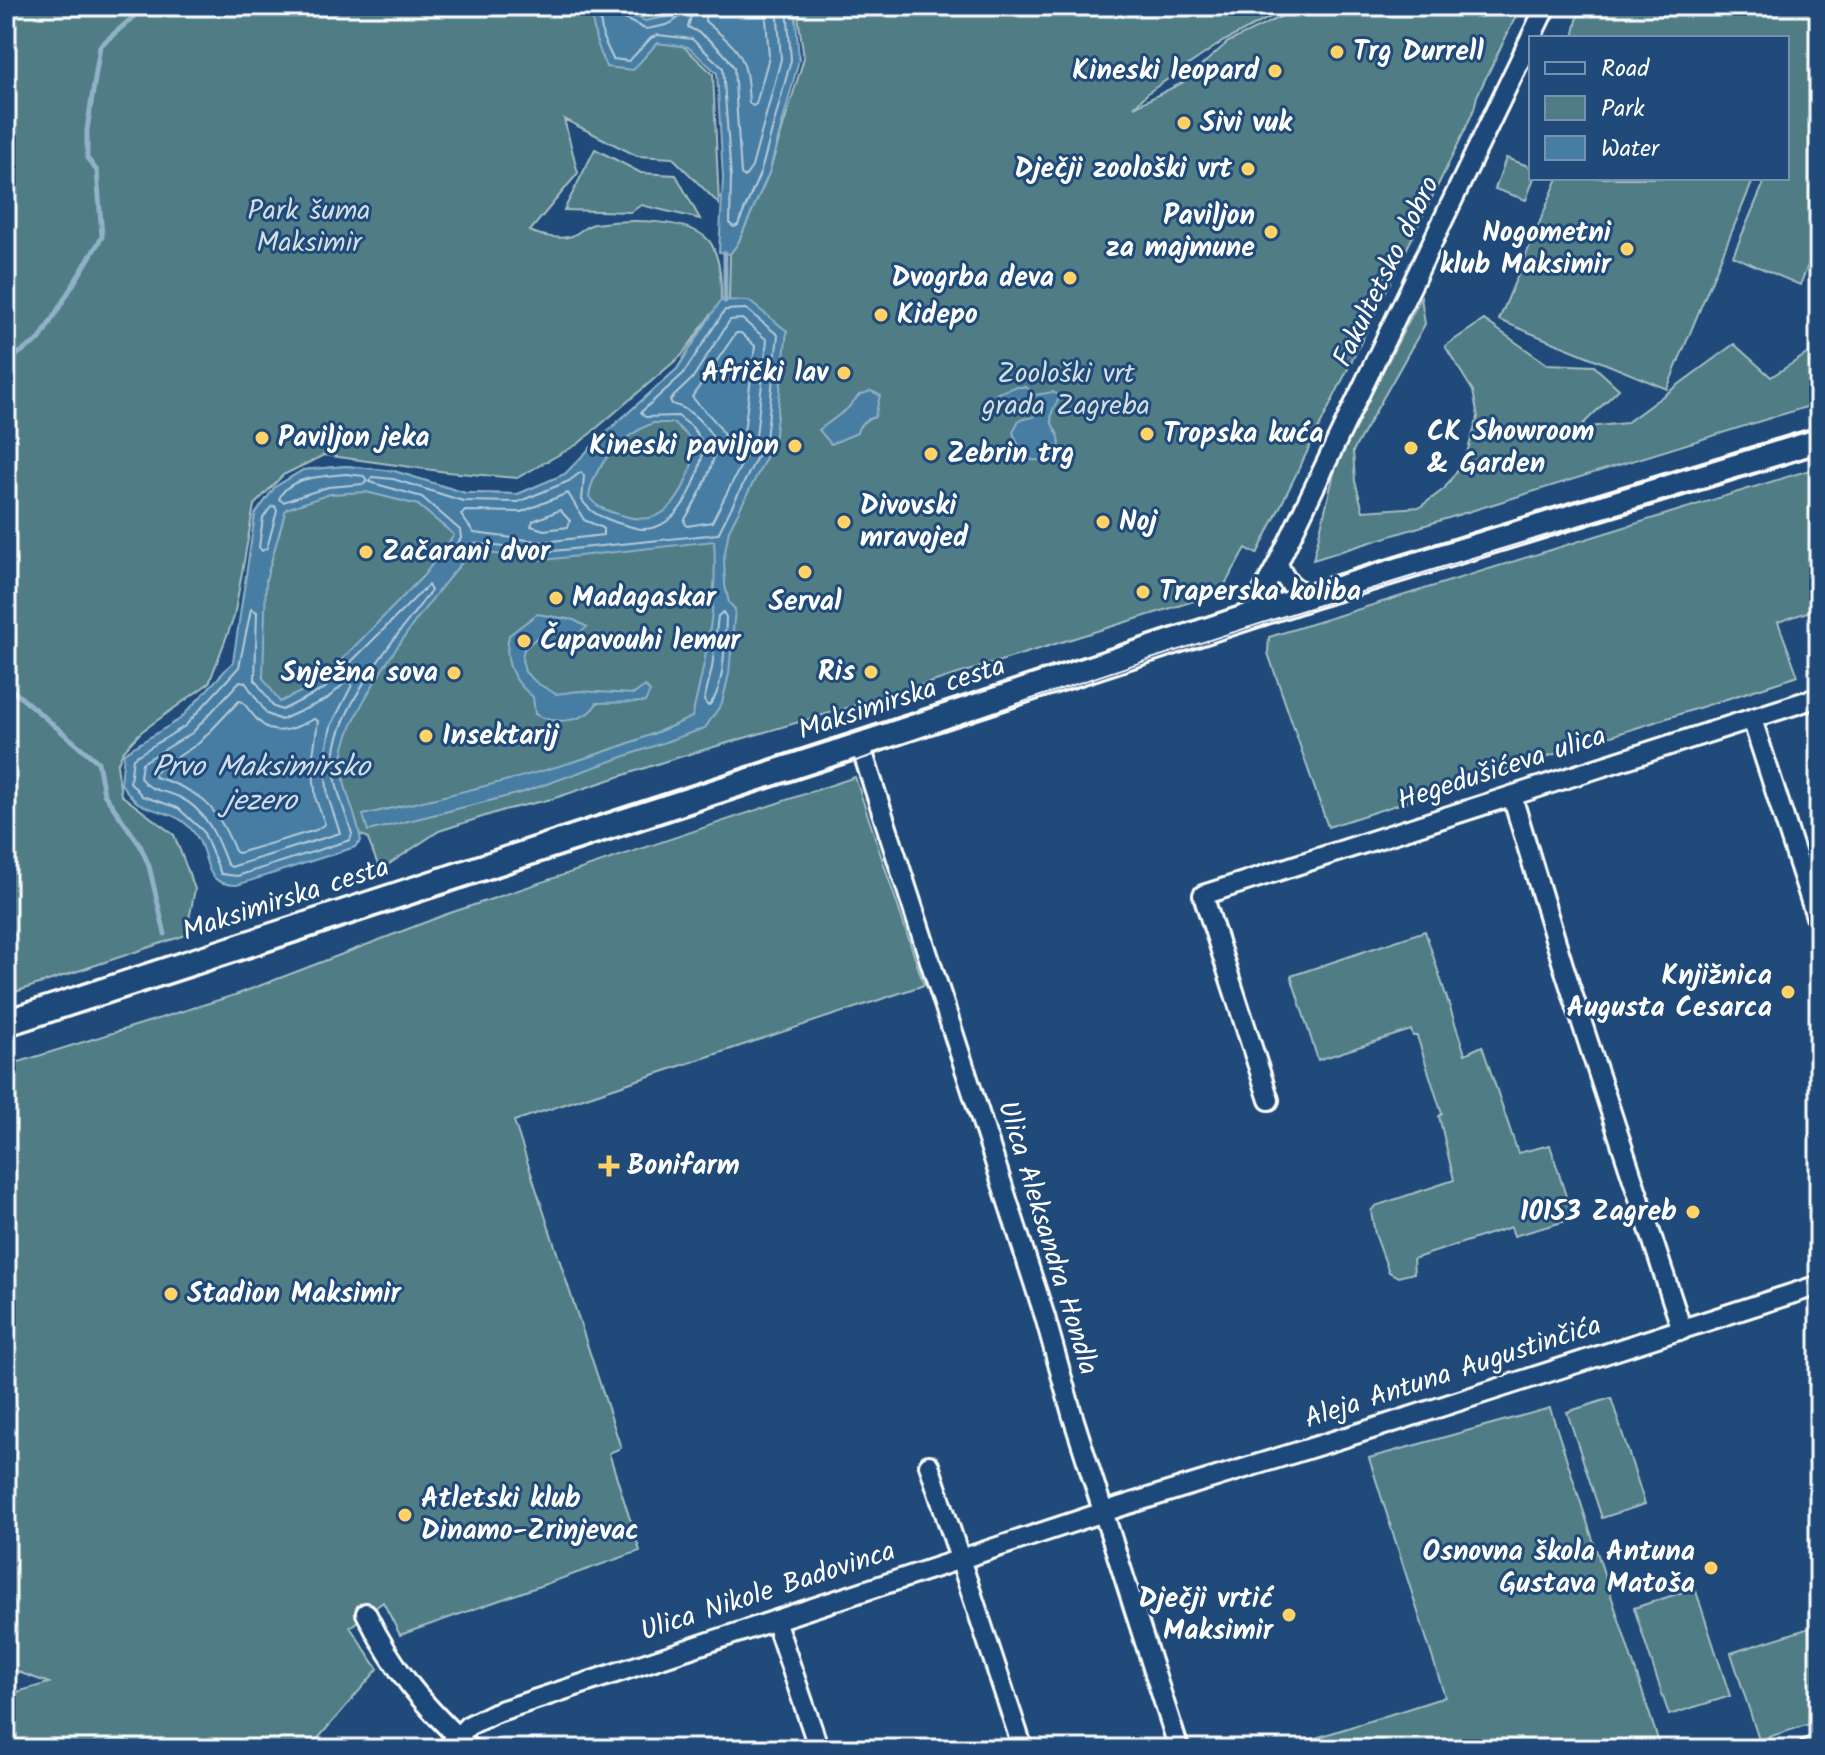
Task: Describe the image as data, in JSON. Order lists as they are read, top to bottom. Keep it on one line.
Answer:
{"streets":{"main road":["Maksimirska cesta"],"street":["Fakultetsko dobro","Hegedušićeva ulica","Ulica Aleksandra Hondla","Aleja Antuna Augustinčića","Ulica Nikole Badovinca"]},"crossings":[["Fakultetsko dobro","Maksimirska cesta"],["Maksimirska cesta","Ulica Aleksandra Hondla"],["Ulica Aleksandra Hondla","Aleja Antuna Augustinčića"],["Ulica Aleksandra Hondla","Ulica Nikole Badovinca"],["Aleja Antuna Augustinčića","Ulica Nikole Badovinca"]],"water":["Prvo Maksimirsko jezero"],"parks":["Park šuma Maksimir","Zoološki vrt grada Zagreba"],"places":{"other":["Trg Durrell","Kineski leopard","Sivi vuk","Dječji zoološki vrt","Paviljon za majmune","Nogometni klub Maksimir","Dvogrba deva","Kidepo","Afrički lav","Tropska kuća","Paviljon jeka","Kineski paviljon","CK Showroom & Garden","Zebrin trg","Divovski mravojed","Noj","Začarani dvor","Serval","Traperska koliba","Madagaskar","Čupavouhi lemur","Ris","Snježna sova","Insektarij","Knjižnica Augusta Cesarca","10153 Zagreb","Stadion Maksimir","Atletski klub Dinamo-Zrinjevac","Osnovna škola Antuna Gustava Matoša","Dječji vrtić Maksimir"],"health":["Bonifarm"]},"legend":["Road","Park","Water"]}
